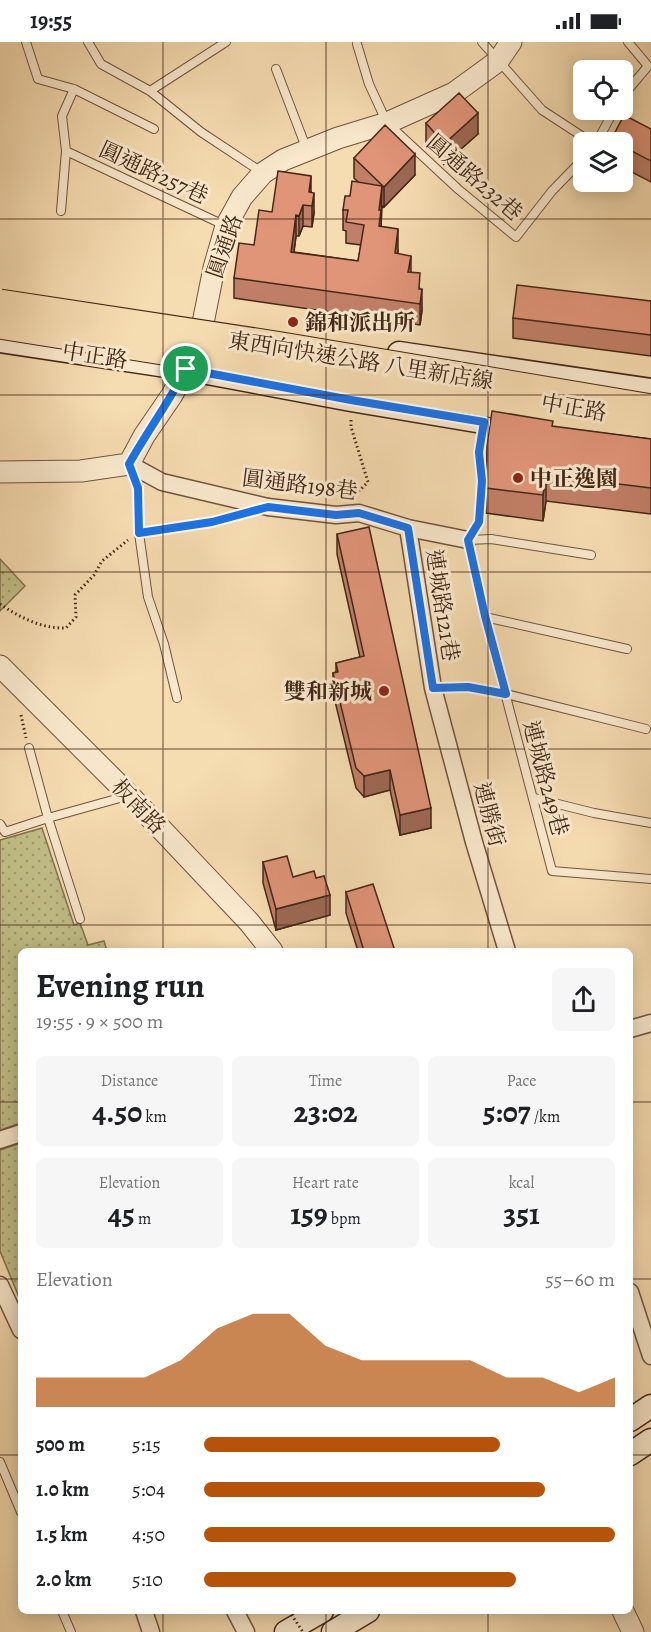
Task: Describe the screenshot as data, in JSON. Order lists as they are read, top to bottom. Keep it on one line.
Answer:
{"streets":{"highway":["東西向快速公路 八里新店線"],"main road":["中正路"],"street":["圓通路","圓通路198巷","連城路121巷","板南路","連勝街"],"lane":["圓通路257巷","圓通路232巷","連城路249巷"]},"crossings":[["圓通路257巷","圓通路"],["圓通路232巷","圓通路"],["圓通路","中正路"],["圓通路","圓通路198巷"],["圓通路198巷","連城路121巷"],["圓通路198巷","連城路249巷"],["連城路121巷","連勝街"]],"places":["錦和派出所","中正逸園","雙和新城"],"page":{"status":"19:55","heading":["Evening run","19:55 · 9 × 500 m"],"stats":[["Distance","4.50 km"],["Time","23:02"],["Pace","5:07 /km"],["Elevation","45 m"],["Heart rate","159 bpm"],["kcal","351"]],"chart":["Elevation","55–60 m"],"list":[{"name":"500 m","note":"5:15"},{"name":"1.0 km","note":"5:04"},{"name":"1.5 km","note":"4:50"},{"name":"2.0 km","note":"5:10"}]}}
